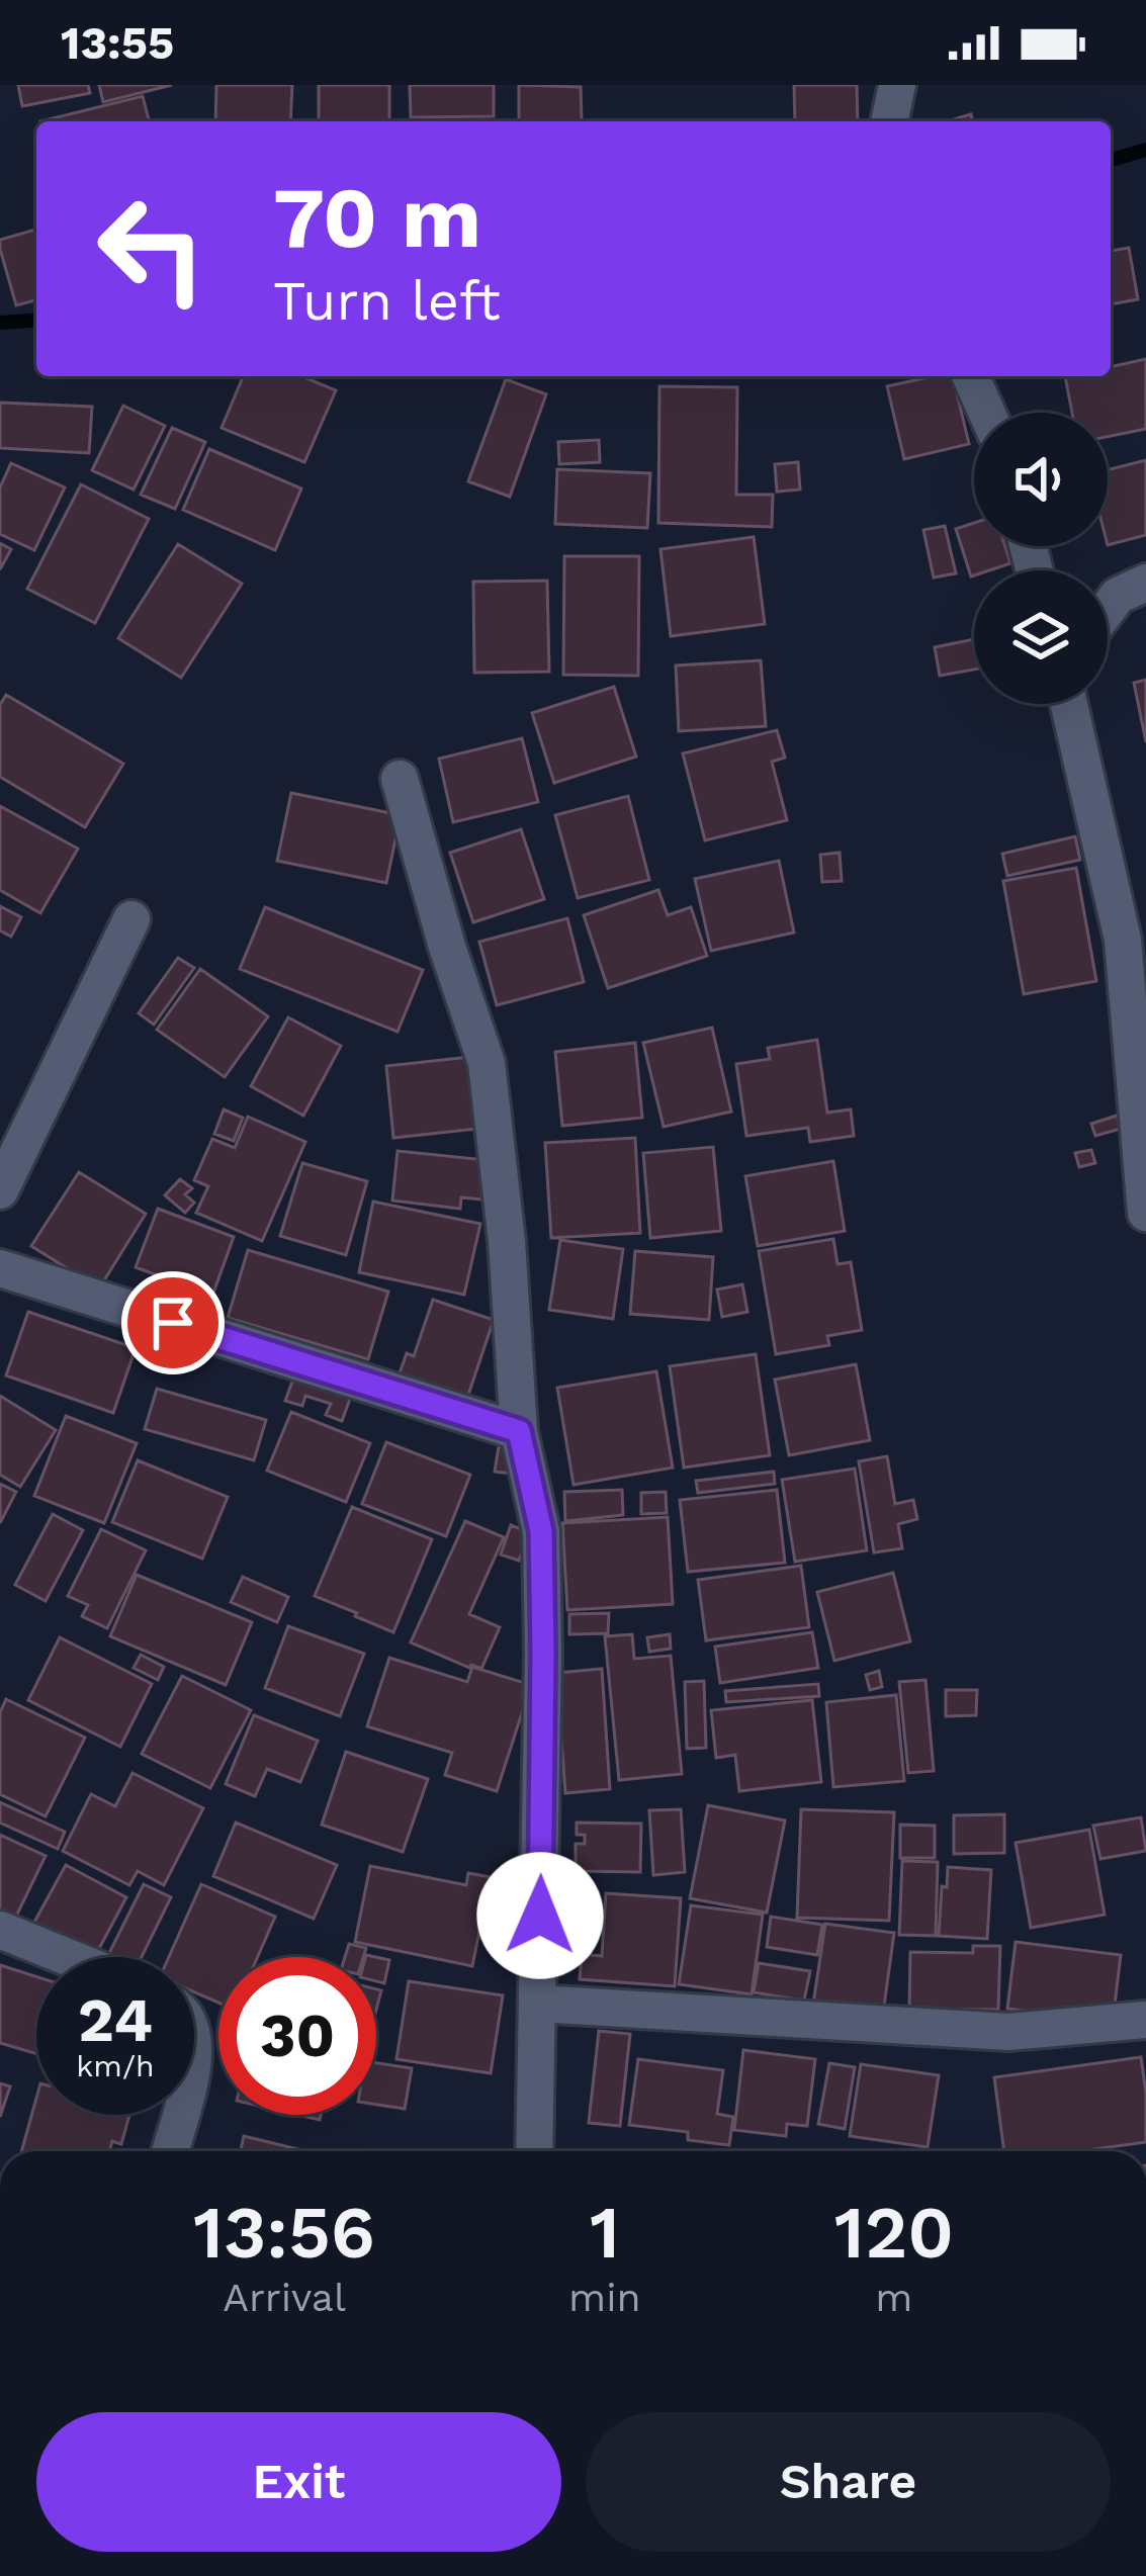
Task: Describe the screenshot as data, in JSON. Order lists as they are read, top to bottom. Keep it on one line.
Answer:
{"page":{"status":"13:55","turn":["70 m","Turn left"],"speed":"24 km/h","limit":"30","eta":["13:56","Arrival","1","min","120","m"],"buttons":["Exit","Share"]}}
